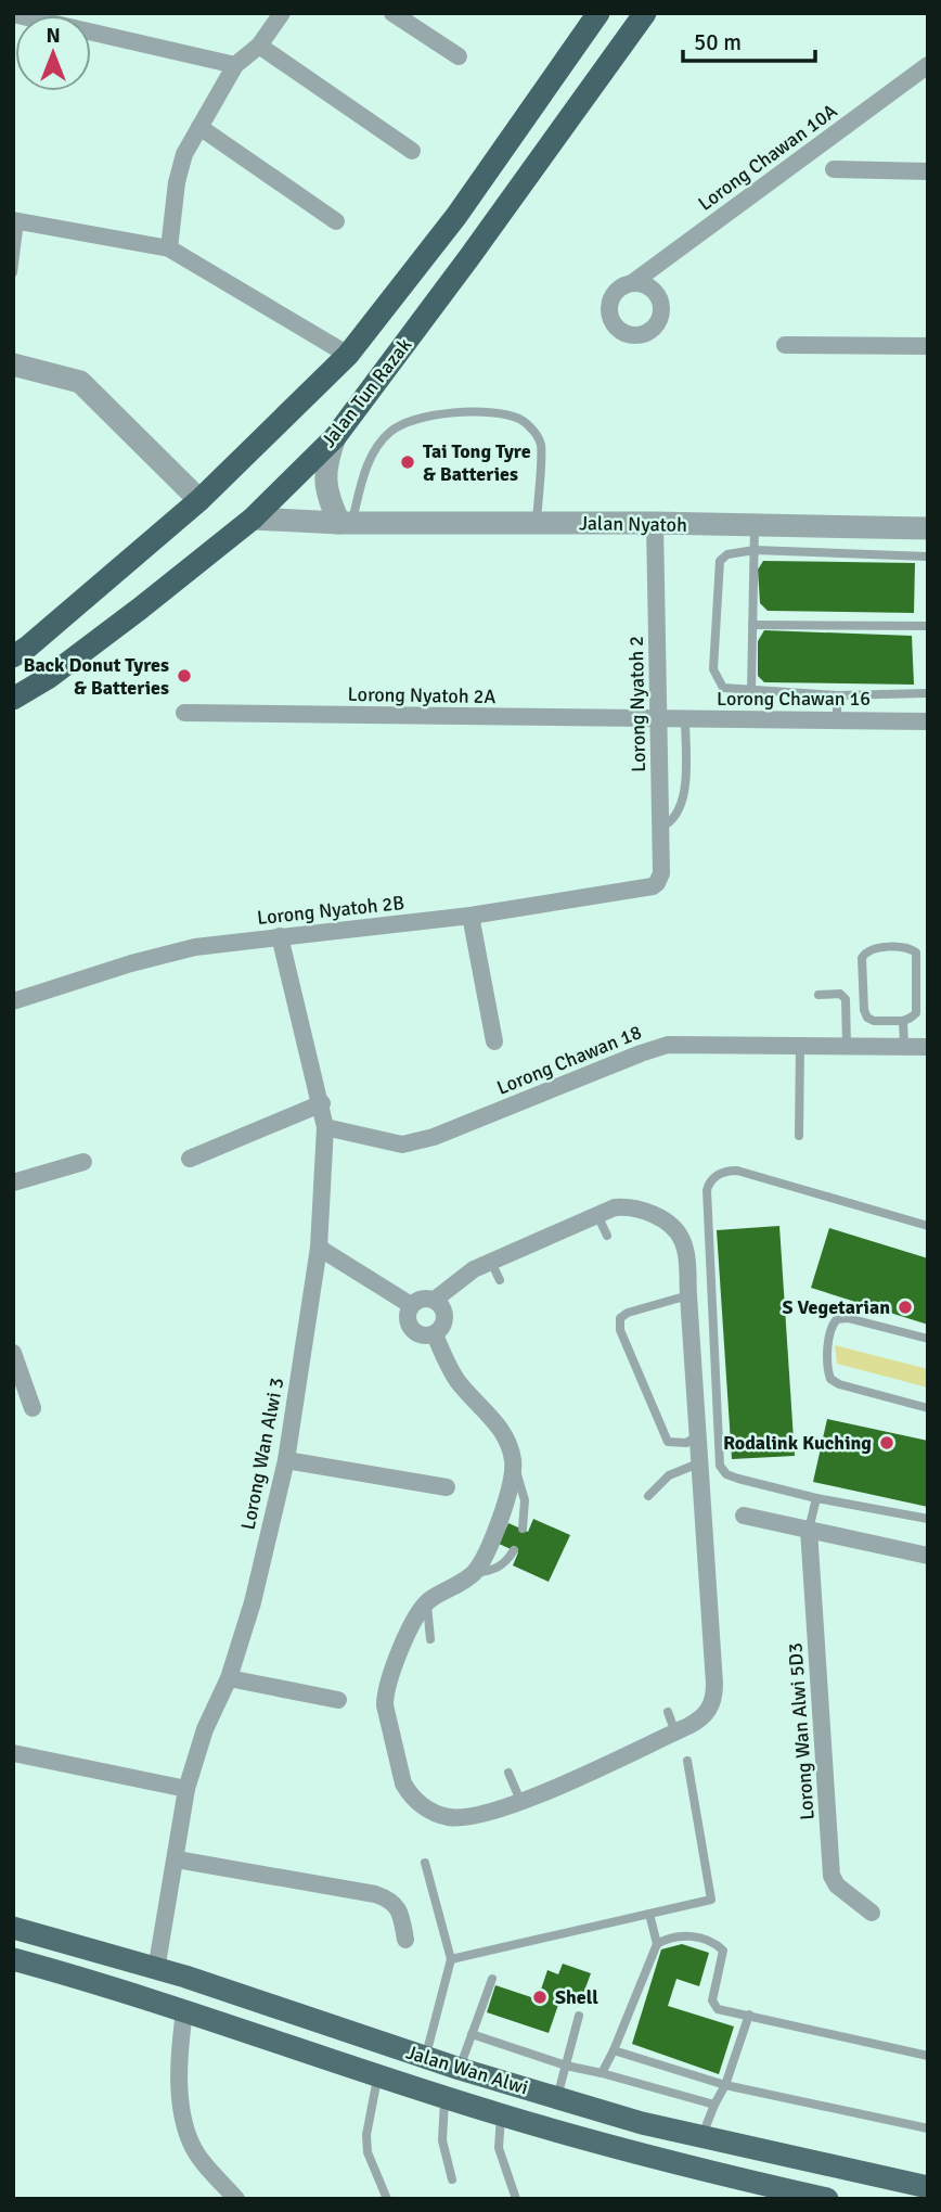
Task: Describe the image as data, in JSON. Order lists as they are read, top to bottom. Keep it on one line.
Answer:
{"streets":{"highway":["Jalan Tun Razak"],"main road":["Jalan Wan Alwi"],"street":["Lorong Chawan 10A","Jalan Nyatoh","Lorong Nyatoh 2A","Lorong Chawan 16","Lorong Nyatoh 2","Lorong Nyatoh 2B","Lorong Chawan 18","Lorong Wan Alwi 3","Lorong Wan Alwi 5D3"]},"crossings":[["Jalan Tun Razak","Jalan Nyatoh"],["Jalan Nyatoh","Lorong Nyatoh 2"],["Lorong Nyatoh 2A","Lorong Chawan 16"],["Lorong Nyatoh 2A","Lorong Nyatoh 2"],["Lorong Chawan 16","Lorong Nyatoh 2"],["Lorong Nyatoh 2","Lorong Nyatoh 2B"],["Lorong Nyatoh 2B","Lorong Wan Alwi 3"],["Lorong Chawan 18","Lorong Wan Alwi 3"],["Lorong Wan Alwi 3","Jalan Wan Alwi"]],"places":["Tai Tong Tyre & Batteries","Back Donut Tyres & Batteries","S Vegetarian","Rodalink Kuching","Shell"],"scale_bar":"50 m","north":"top"}
